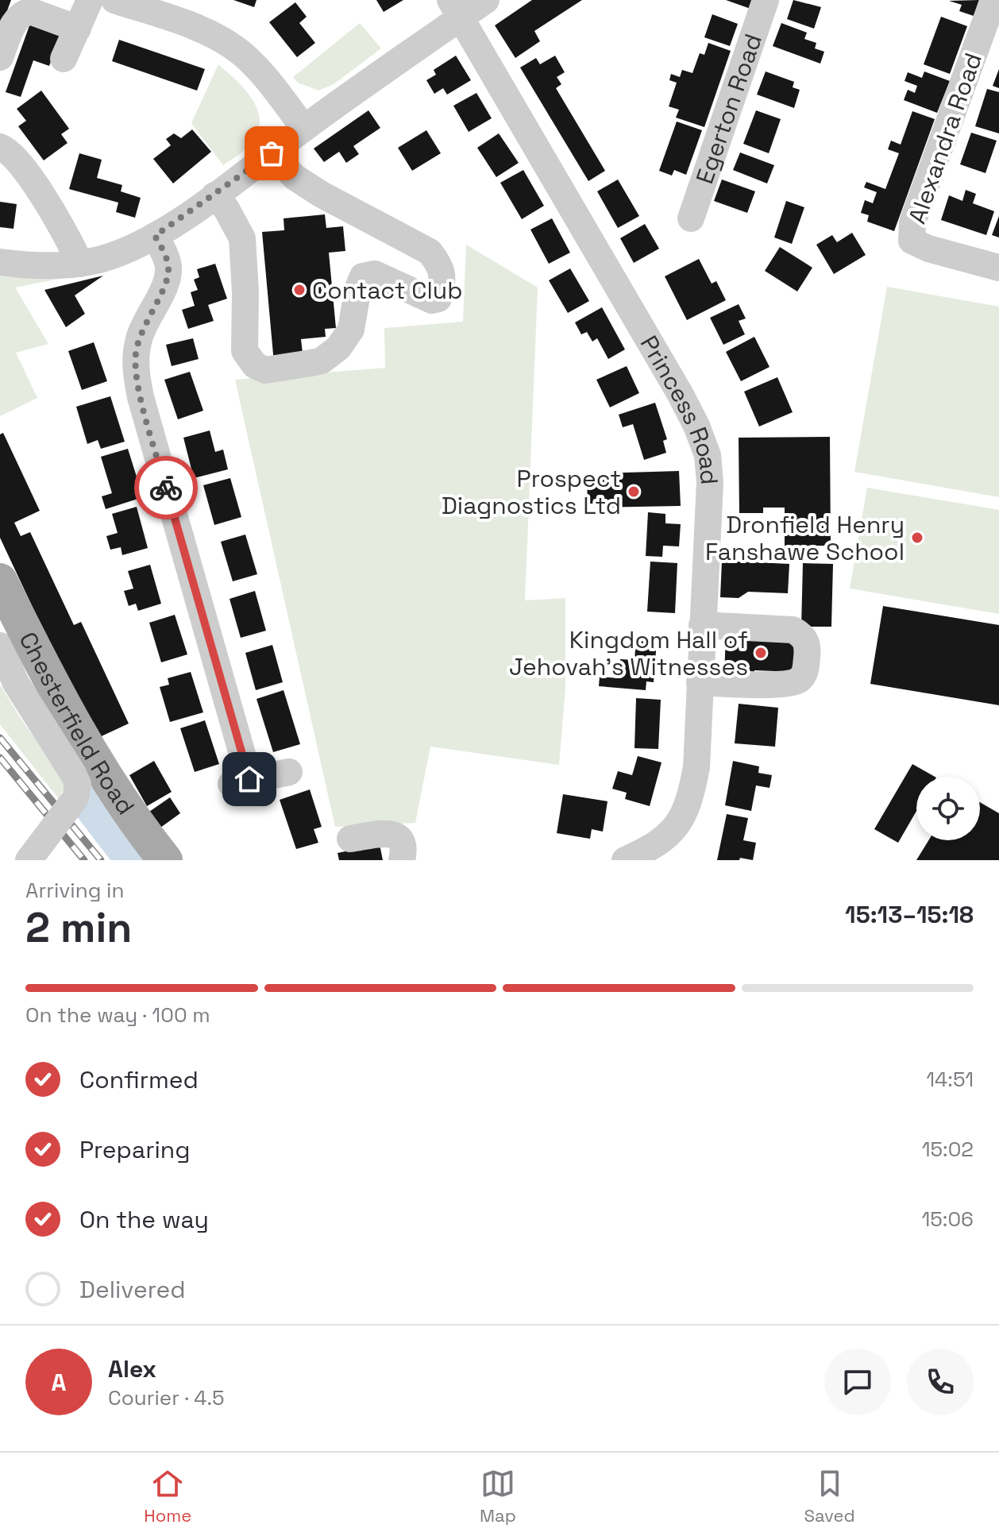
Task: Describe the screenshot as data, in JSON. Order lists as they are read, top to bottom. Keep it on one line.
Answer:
{"streets":{"main road":["Chesterfield Road"],"street":["Egerton Road","Alexandra Road","Princess Road"]},"places":["Contact Club","Prospect Diagnostics Ltd","Dronfield Henry Fanshawe School","Kingdom Hall of Jehovah's Witnesses"],"page":{"heading":["2 min","Arriving in","15:13–15:18"],"panel":["Alex","Courier · 4.5"],"bar":"On the way · 100 m","list":[["Confirmed","14:51"],["Preparing","15:02"],["On the way","15:06"],"Delivered"],"round":"A","tabs":["Home","Map","Saved"]}}
